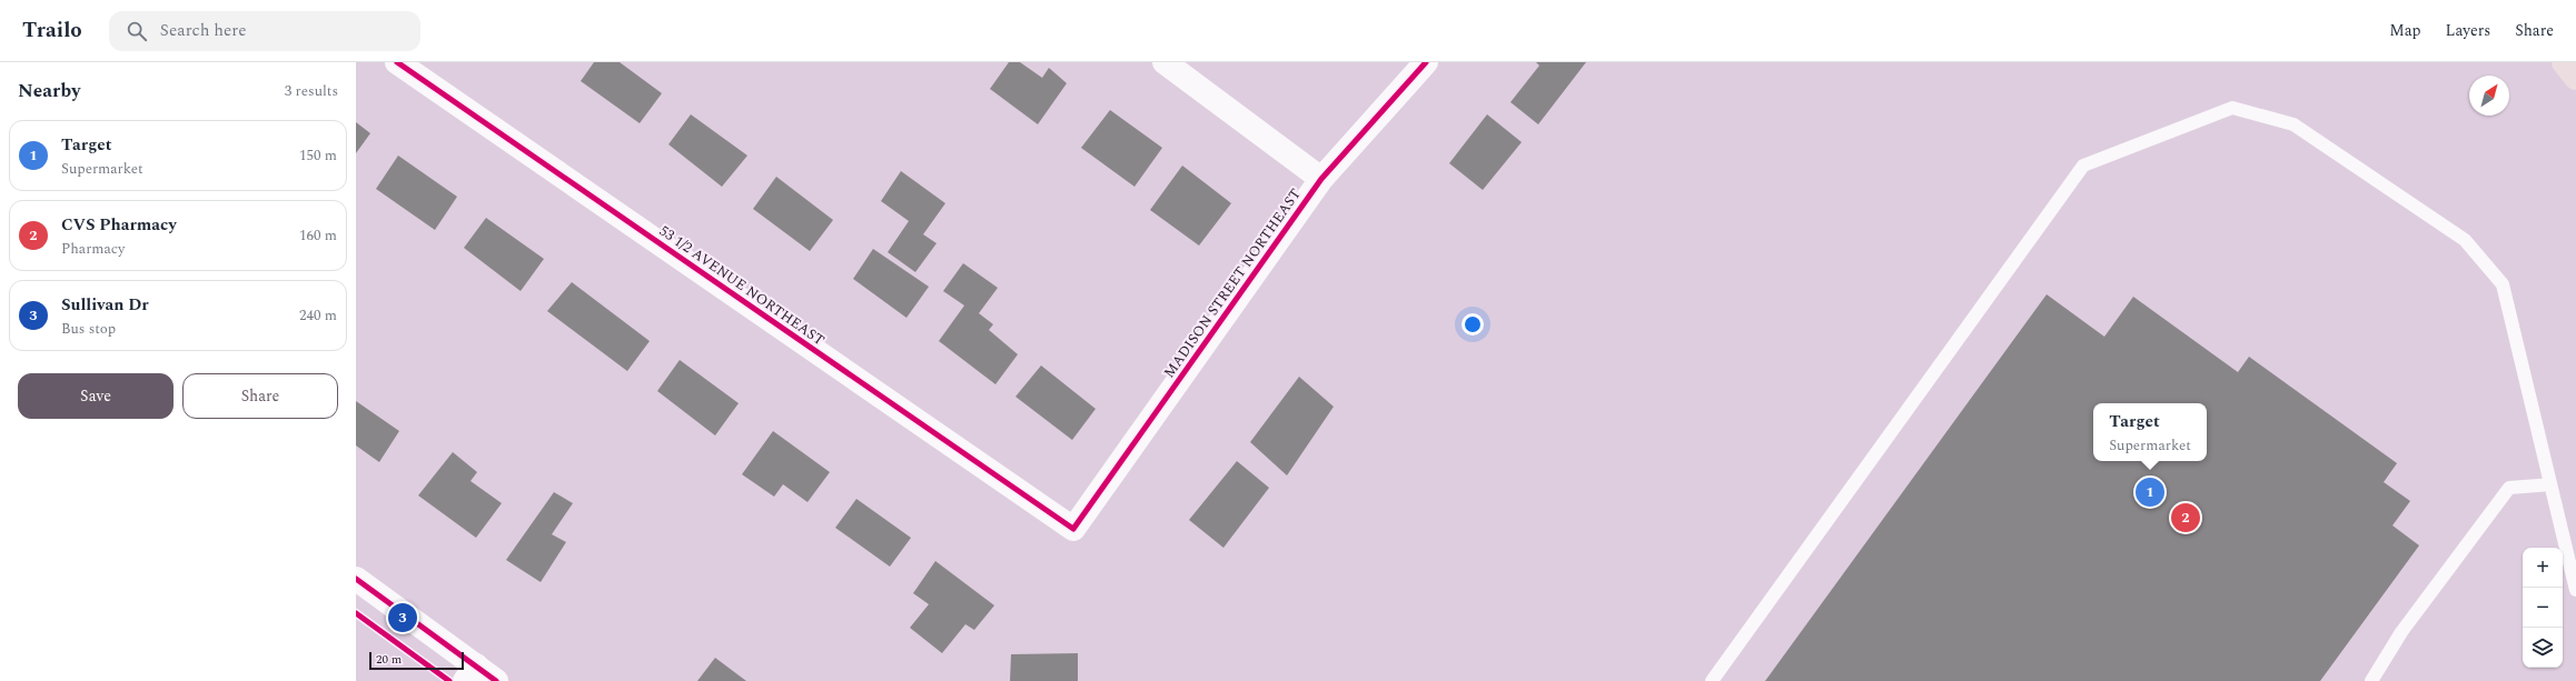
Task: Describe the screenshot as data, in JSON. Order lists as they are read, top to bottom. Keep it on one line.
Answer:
{"streets":{"street":["MADISON STREET NORTHEAST","53 1/2 AVENUE NORTHEAST"]},"crossings":[["MADISON STREET NORTHEAST","53 1/2 AVENUE NORTHEAST"]],"scale_bar":"20 m","north":"top right","page":{"header":"Trailo","search":"Search here","nav":["Map","Layers","Share"],"heading":["Nearby","3 results"],"list":[{"mark":"1","name":"Target","note":"Supermarket","value":"150 m"},{"mark":"2","name":"CVS Pharmacy","note":"Pharmacy","value":"160 m"},{"mark":"3","name":"Sullivan Dr","note":"Bus stop","value":"240 m"}],"buttons":["Save","Share"],"popup":["Target","Supermarket"],"pins":["1","2","3"],"map_buttons":["+","−"],"scale":"20 m"}}
